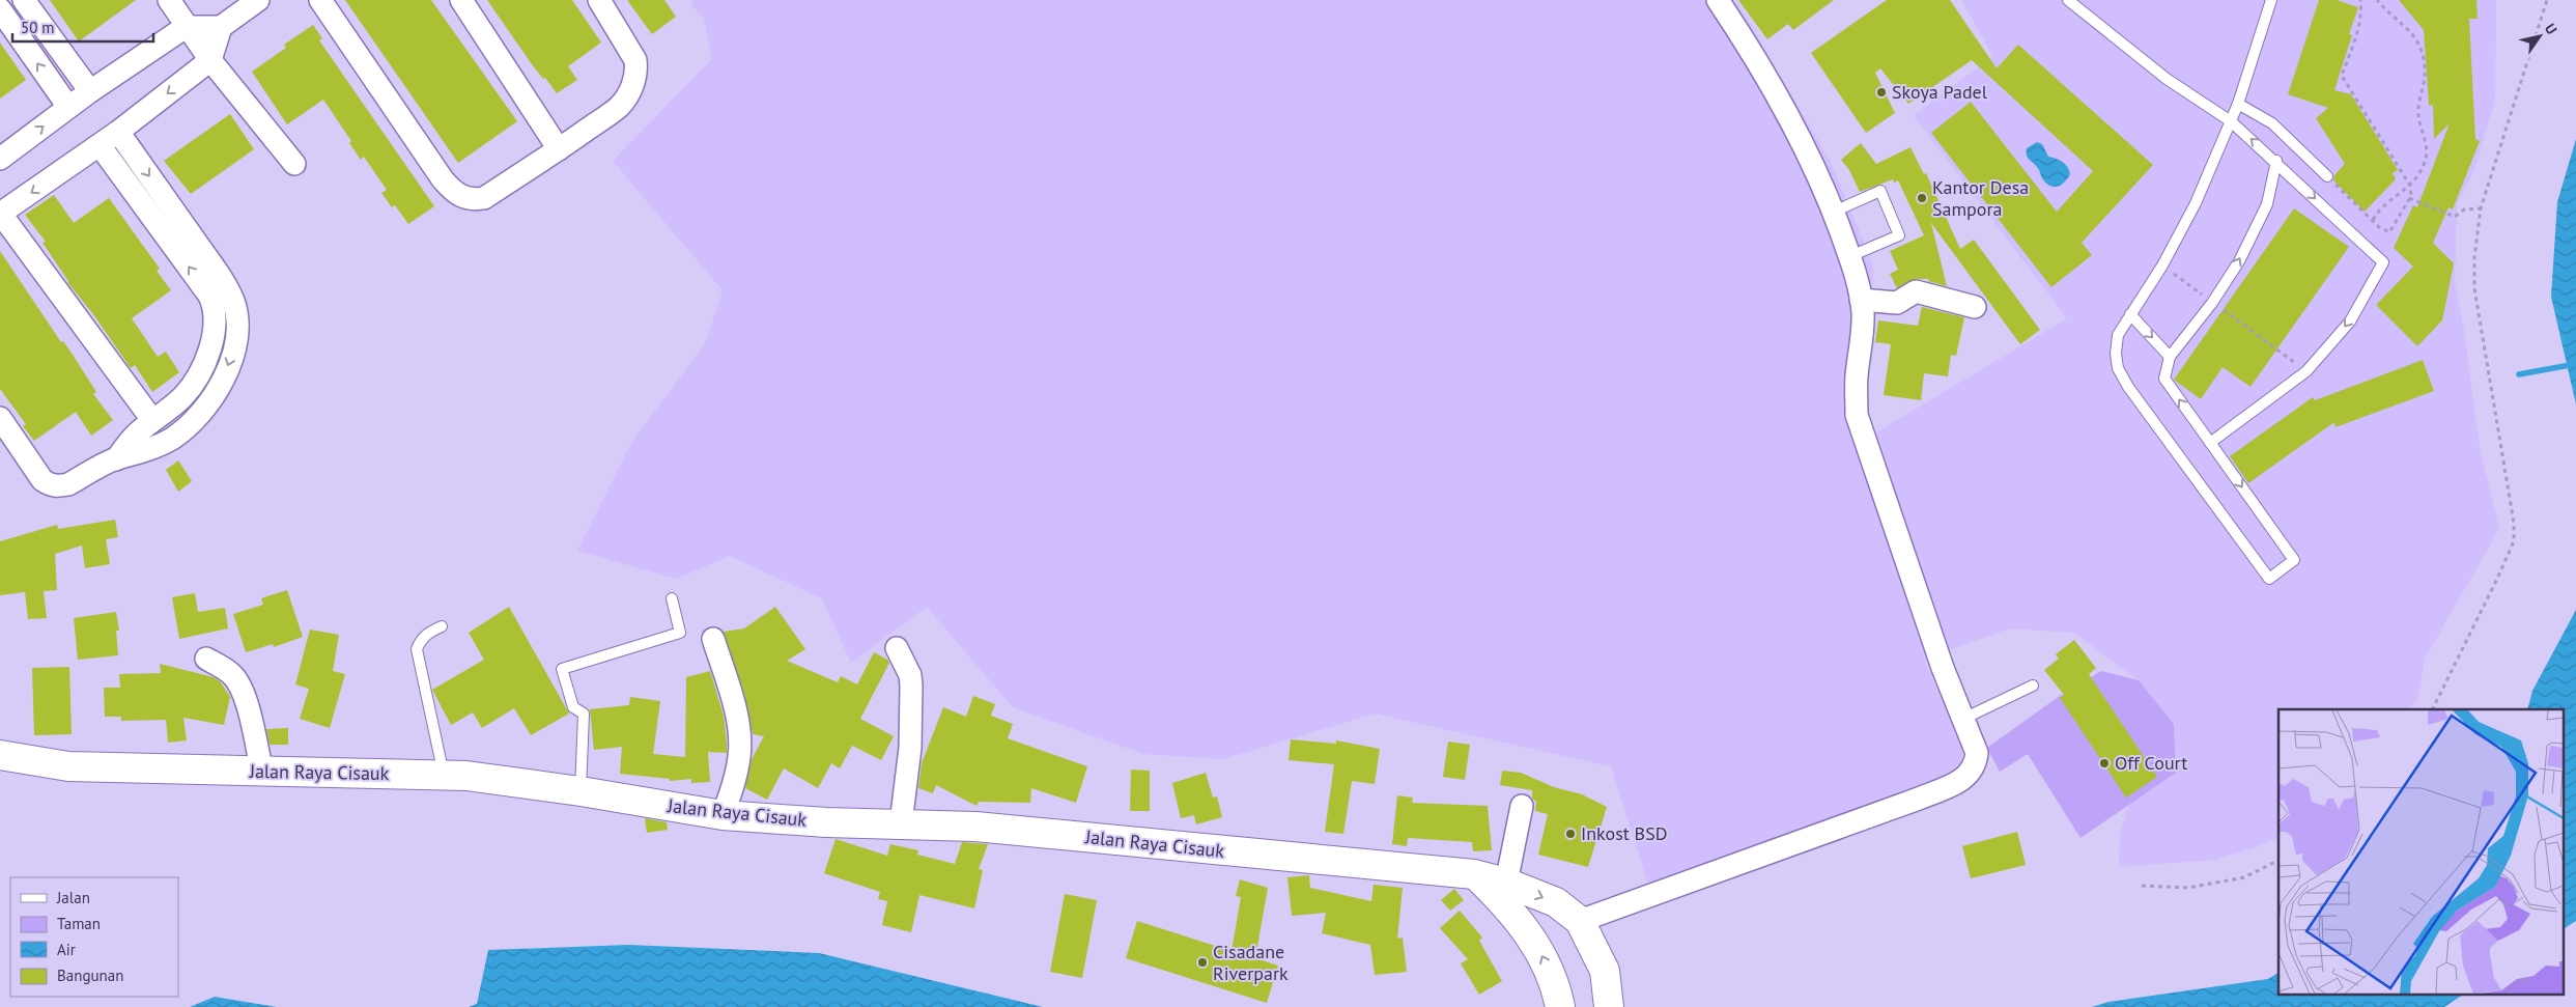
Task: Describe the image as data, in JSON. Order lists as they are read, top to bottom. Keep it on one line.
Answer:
{"streets":{"main road":["Jalan Raya Cisauk"]},"places":["Skoya Padel","Kantor Desa Sampora","Off Court","Inkost BSD","Cisadane Riverpark"],"legend":["Jalan","Taman","Air","Bangunan"],"scale_bar":"50 m","north":"top right"}
